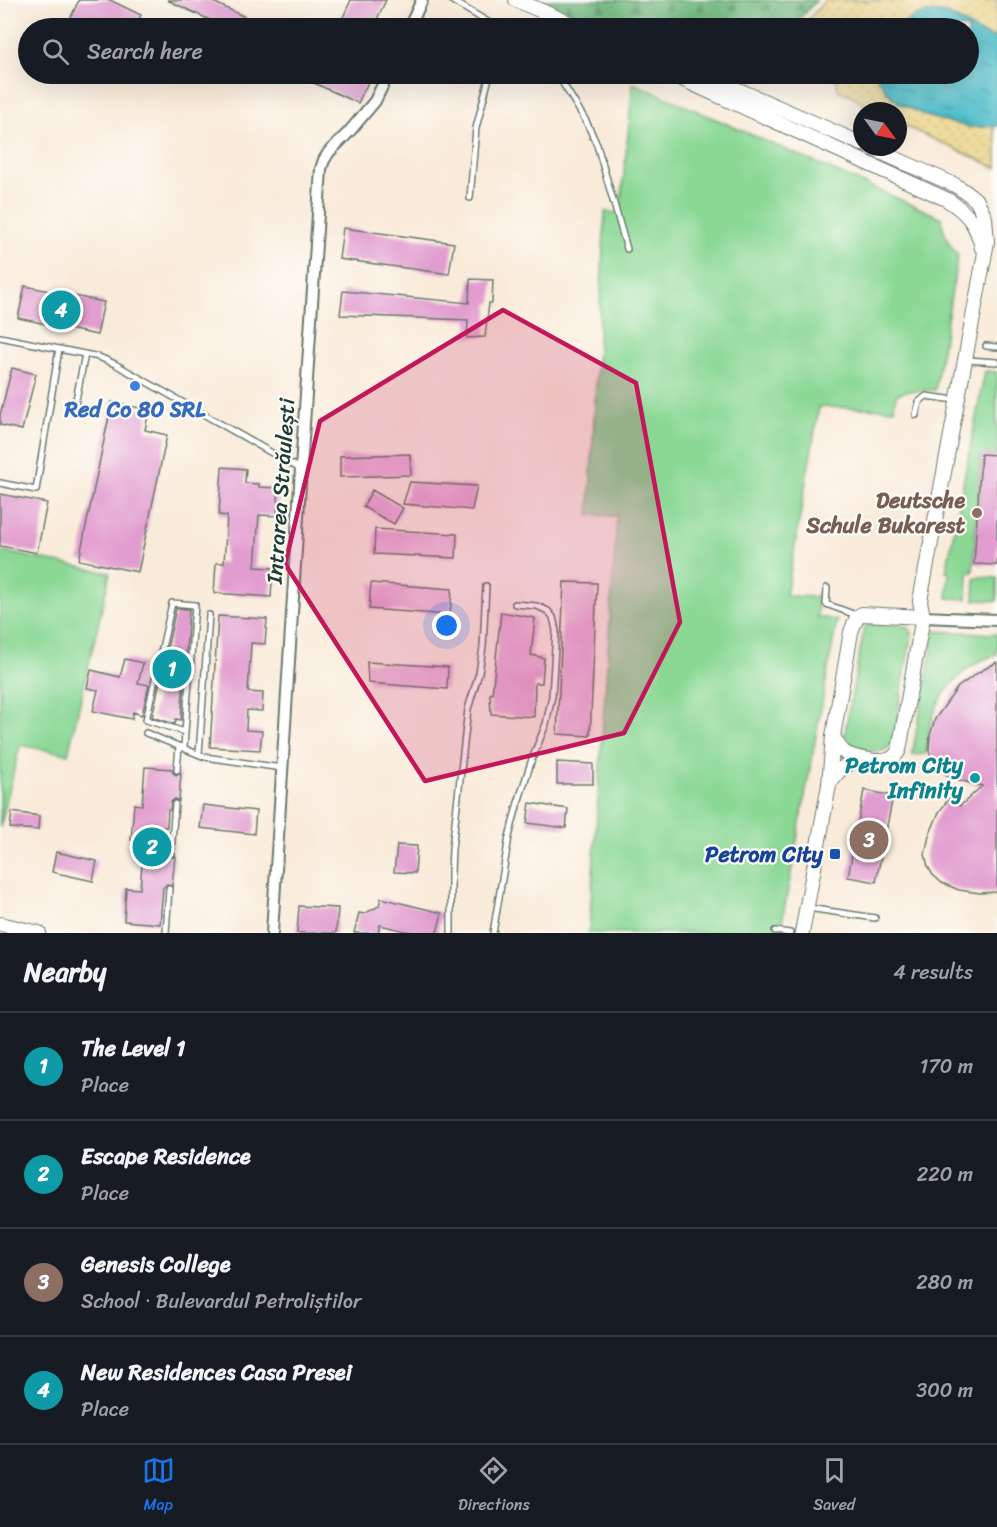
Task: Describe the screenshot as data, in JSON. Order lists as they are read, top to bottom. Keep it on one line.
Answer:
{"streets":{"street":["Intrarea Străulești"]},"places":{"other":["Red Co 80 SRL","Deutsche Schule Bukarest","Petrom City Infinity"],"transit":["Petrom City"]},"north":"bottom right","page":{"search":"Search here","pins":["4","1","3","2"],"heading":["Nearby","4 results"],"list":[{"mark":"1","name":"The Level 1","note":"Place","value":"170 m"},{"mark":"2","name":"Escape Residence","note":"Place","value":"220 m"},{"mark":"3","name":"Genesis College","note":"School · Bulevardul Petroliștilor","value":"280 m"},{"mark":"4","name":"New Residences Casa Presei","note":"Place","value":"300 m"}],"nav":["Map","Directions","Saved"]}}
